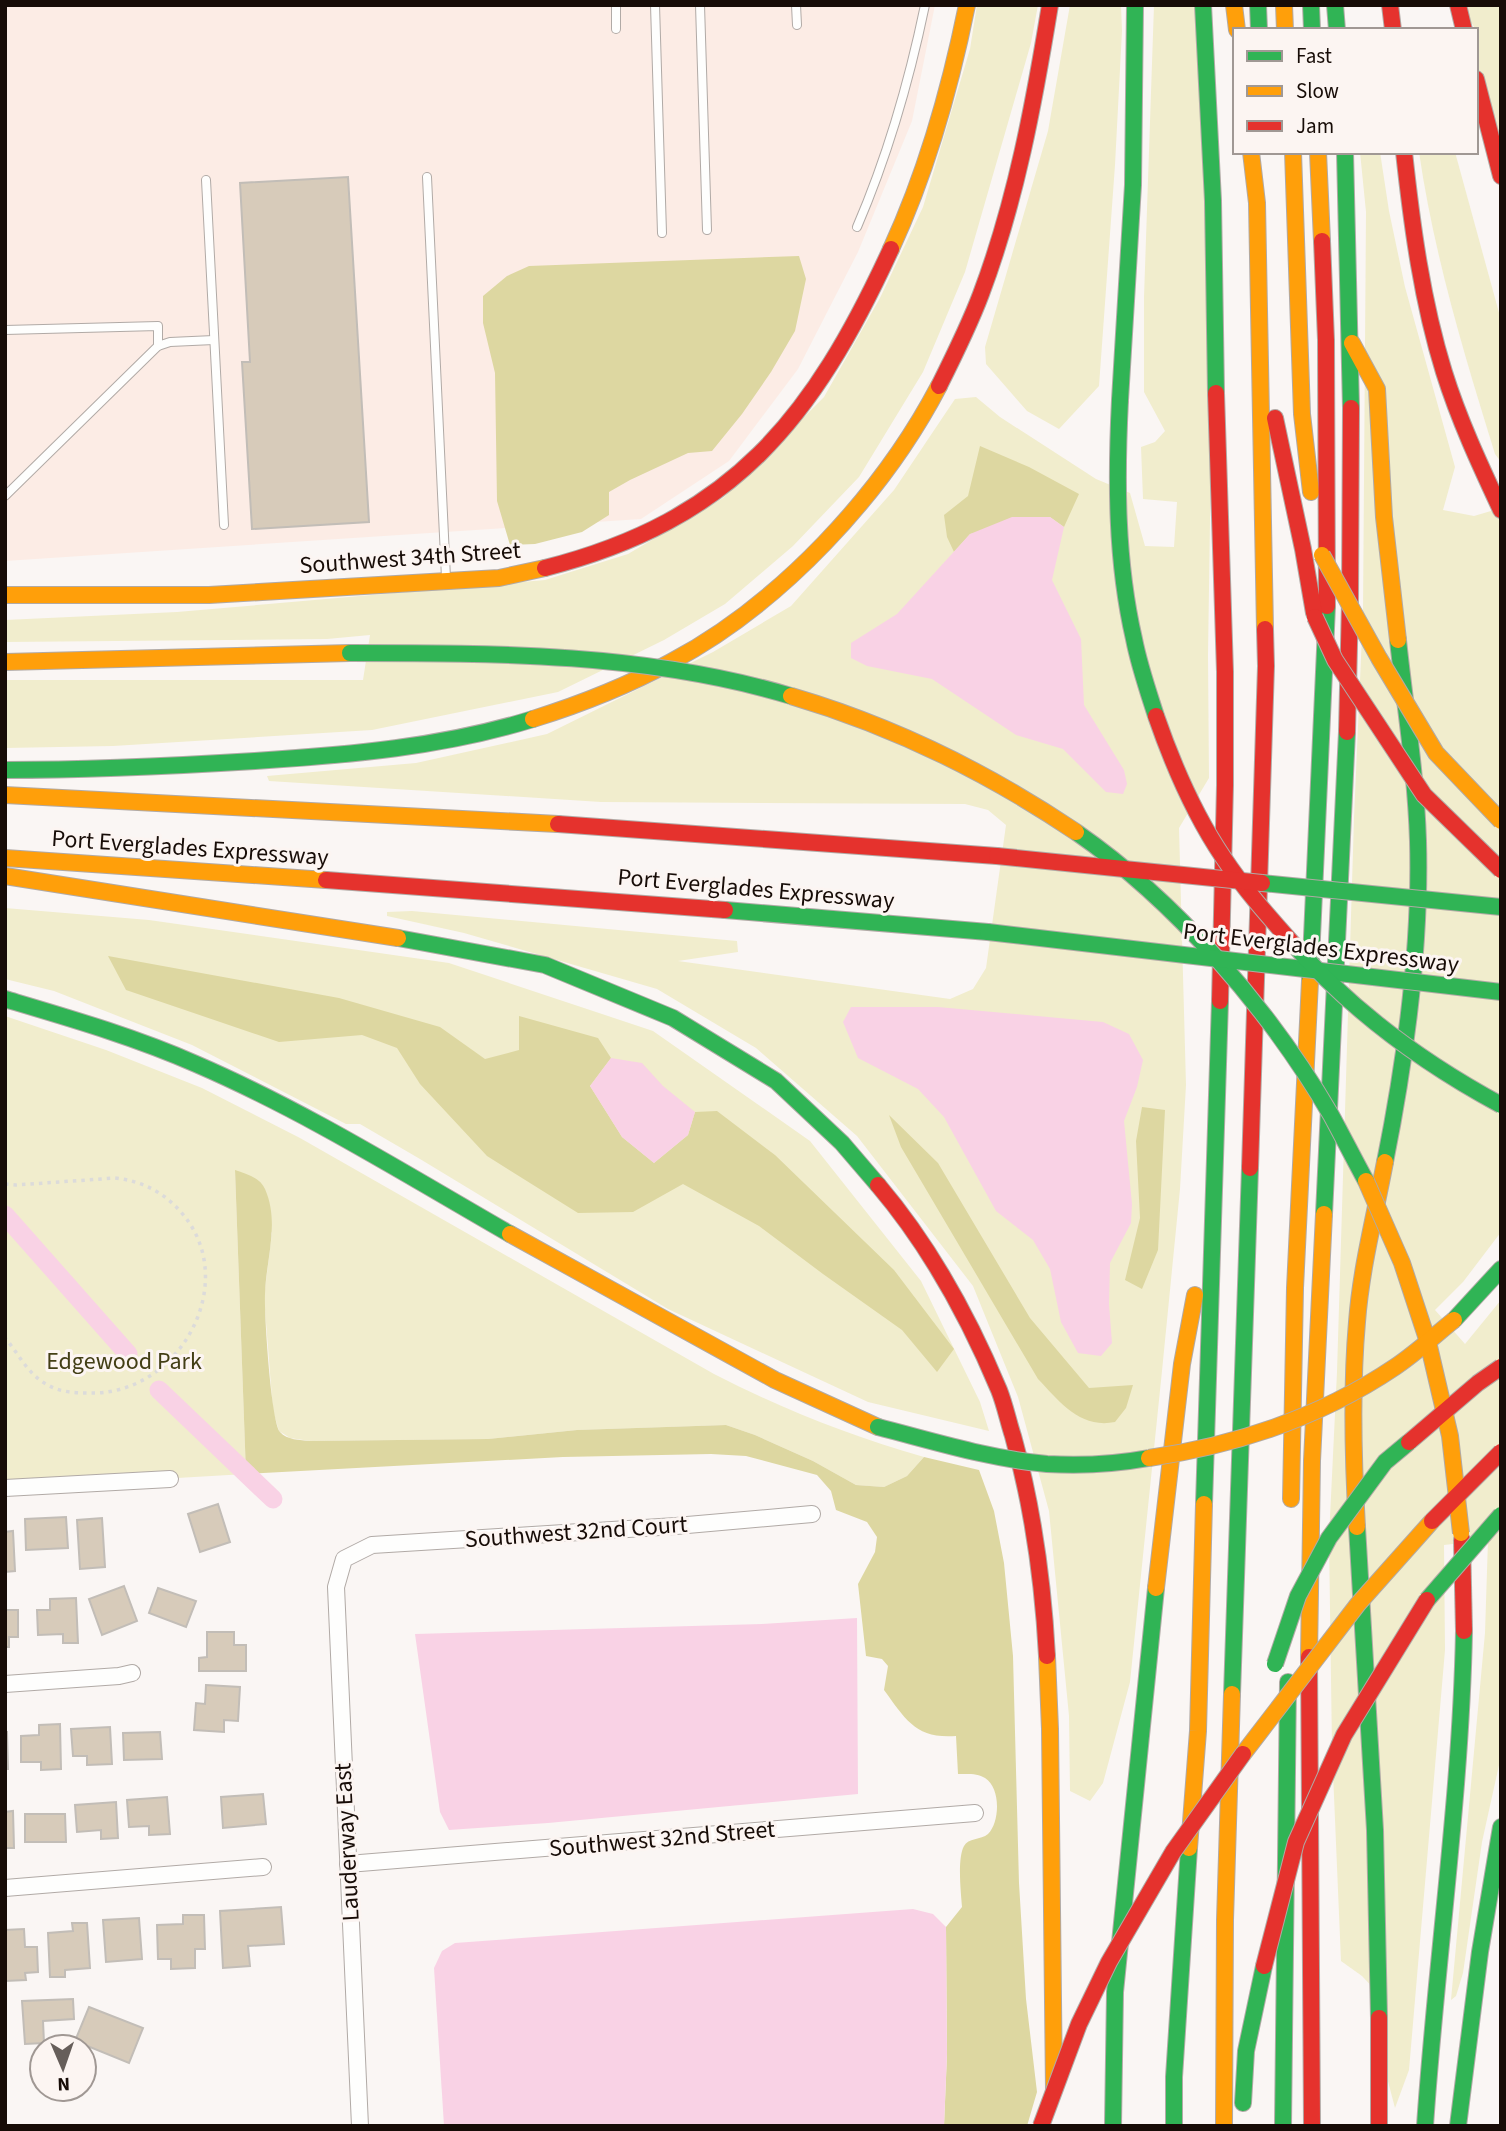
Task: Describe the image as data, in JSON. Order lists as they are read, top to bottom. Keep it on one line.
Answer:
{"streets":{"main road":["Southwest 34th Street","Port Everglades Expressway"],"street":["Southwest 32nd Court","Southwest 32nd Street","Lauderway East"]},"crossings":[["Southwest 32nd Court","Lauderway East"],["Southwest 32nd Street","Lauderway East"]],"parks":["Edgewood Park"],"legend":["Fast","Slow","Jam"],"north":"bottom"}
